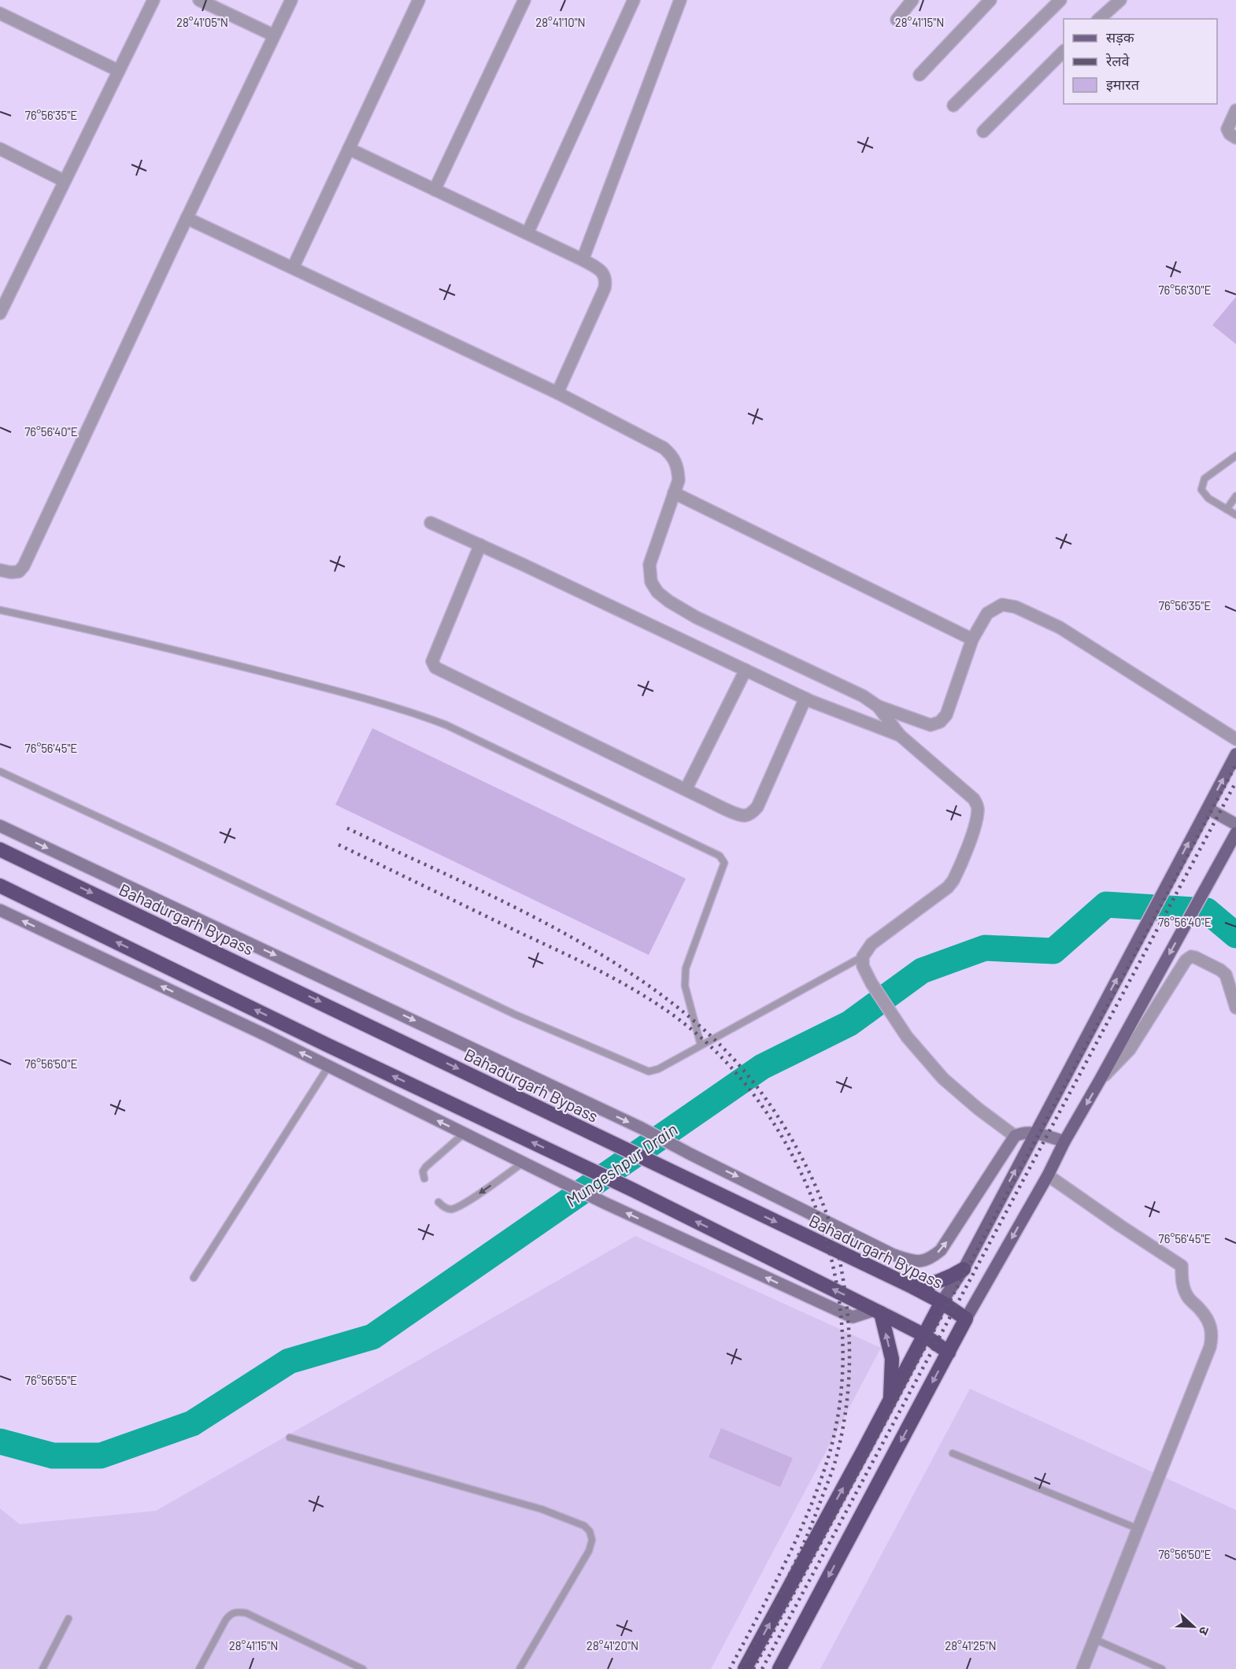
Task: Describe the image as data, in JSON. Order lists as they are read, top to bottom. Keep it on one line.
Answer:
{"streets":{"highway":["Bahadurgarh Bypass"]},"water":["Mungeshpur Drain"],"legend":["सड़क","रेलवे","इमारत"],"north":"right","coordinates":["28°41'05\"N","28°41'10\"N","28°41'15\"N","76°56'35\"E","76°56'30\"E","76°56'40\"E","76°56'45\"E","76°56'50\"E","76°56'55\"E","28°41'20\"N","28°41'25\"N"]}
